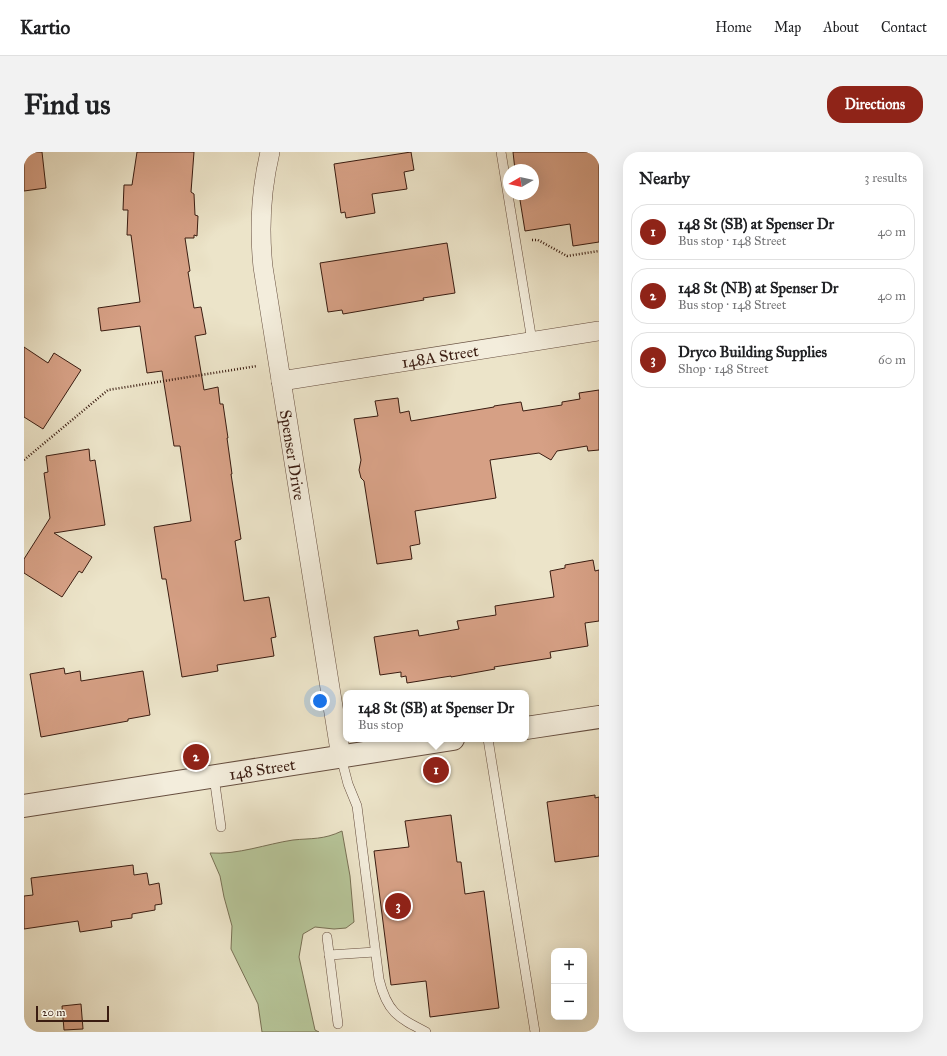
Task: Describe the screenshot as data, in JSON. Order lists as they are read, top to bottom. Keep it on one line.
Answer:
{"streets":{"street":["148A Street","Spenser Drive","148 Street"]},"crossings":[["148A Street","Spenser Drive"],["Spenser Drive","148 Street"]],"scale_bar":"20 m","north":"left","page":{"header":"Kartio","nav":["Home","Map","About","Contact"],"buttons":"Directions","title":"Find us","heading":["Nearby","3 results"],"list":[{"mark":"1","name":"148 St (SB) at Spenser Dr","note":"Bus stop · 148 Street","value":"40 m"},{"mark":"2","name":"148 St (NB) at Spenser Dr","note":"Bus stop · 148 Street","value":"40 m"},{"mark":"3","name":"Dryco Building Supplies","note":"Shop · 148 Street","value":"60 m"}],"popup":["148 St (SB) at Spenser Dr","Bus stop"],"pins":["2","1","3"],"map_buttons":["+","−"],"scale":"20 m"}}
